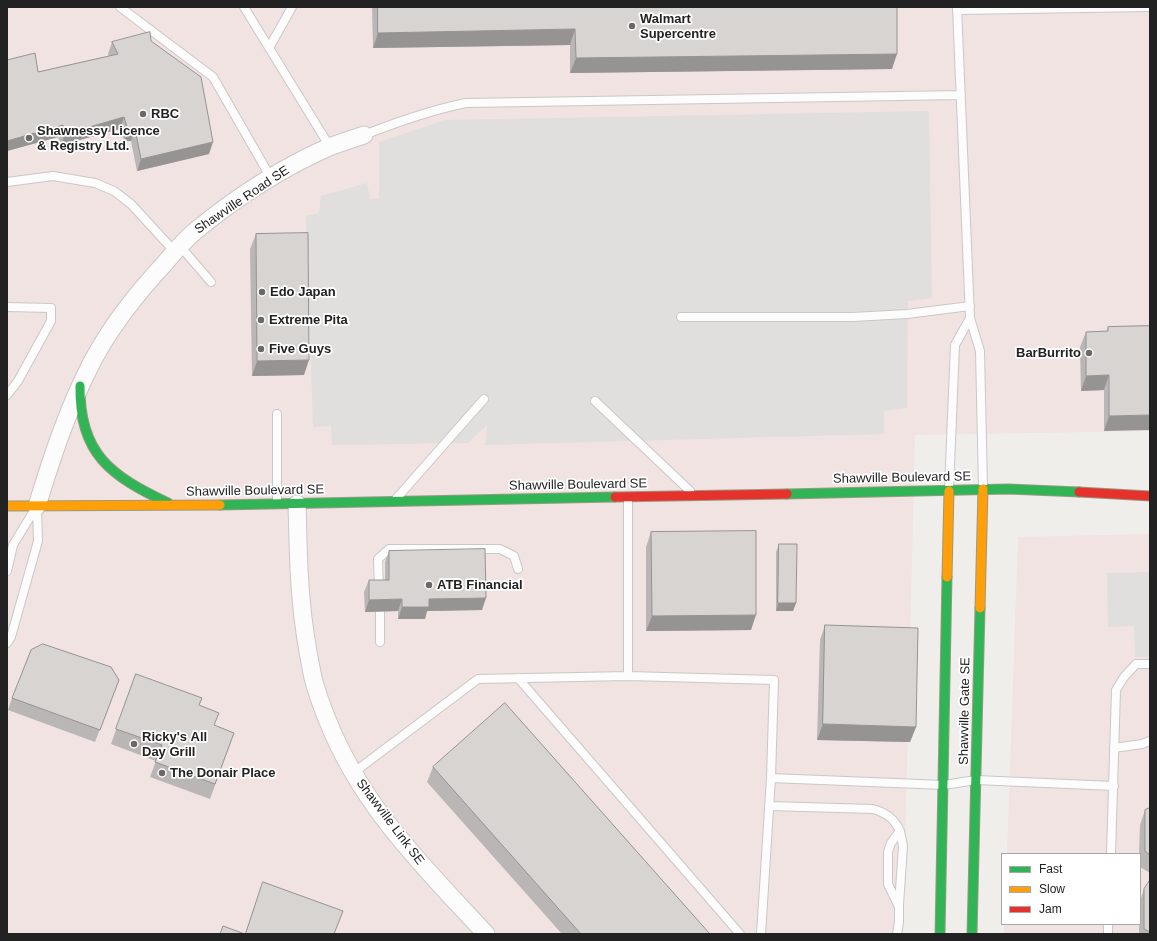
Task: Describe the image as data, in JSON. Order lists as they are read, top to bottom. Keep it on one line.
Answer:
{"streets":{"street":["Shawville Road SE","Shawville Boulevard SE","Shawville Gate SE","Shawville Link SE"]},"crossings":[["Shawville Road SE","Shawville Boulevard SE"],["Shawville Boulevard SE","Shawville Gate SE"],["Shawville Boulevard SE","Shawville Link SE"]],"places":["Walmart Supercentre","RBC","Shawnessy Licence & Registry Ltd.","Edo Japan","Extreme Pita","Five Guys","BarBurrito","ATB Financial","Ricky's All Day Grill","The Donair Place"],"legend":["Fast","Slow","Jam"]}
